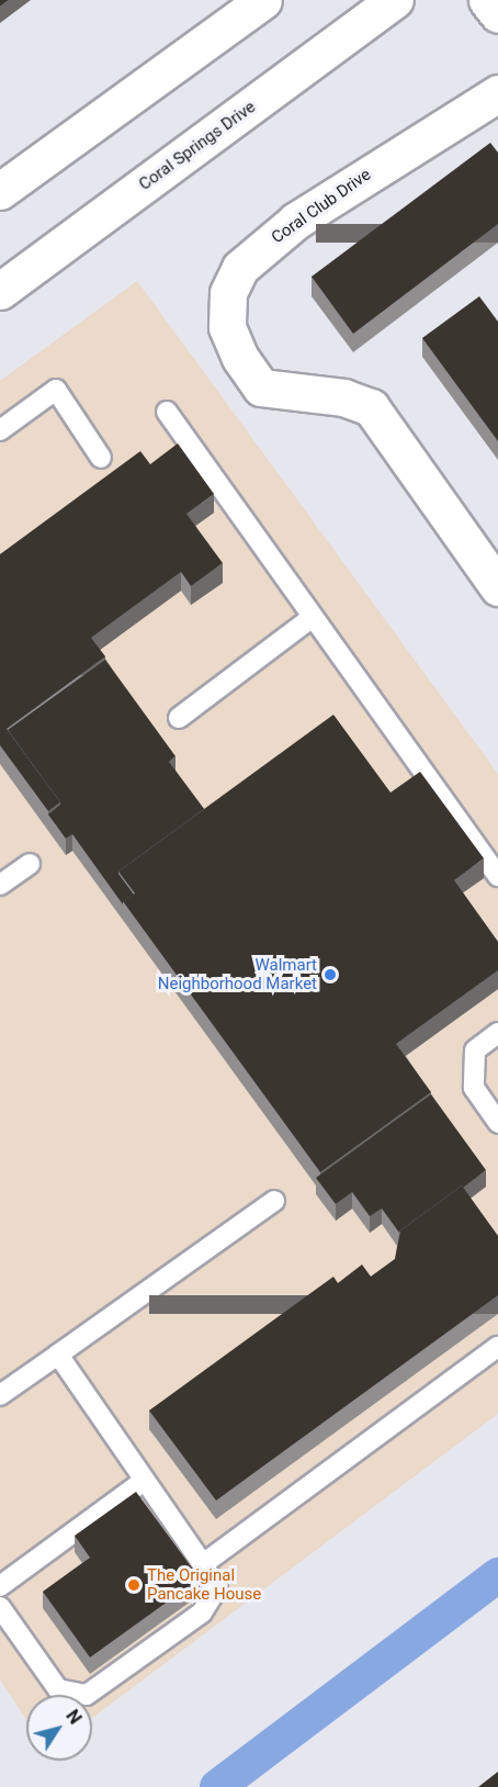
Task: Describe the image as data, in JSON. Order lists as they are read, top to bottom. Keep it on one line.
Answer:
{"streets":{"main road":["Coral Springs Drive","Coral Club Drive"]},"places":["Walmart Neighborhood Market","The Original Pancake House"],"north":"top right"}
